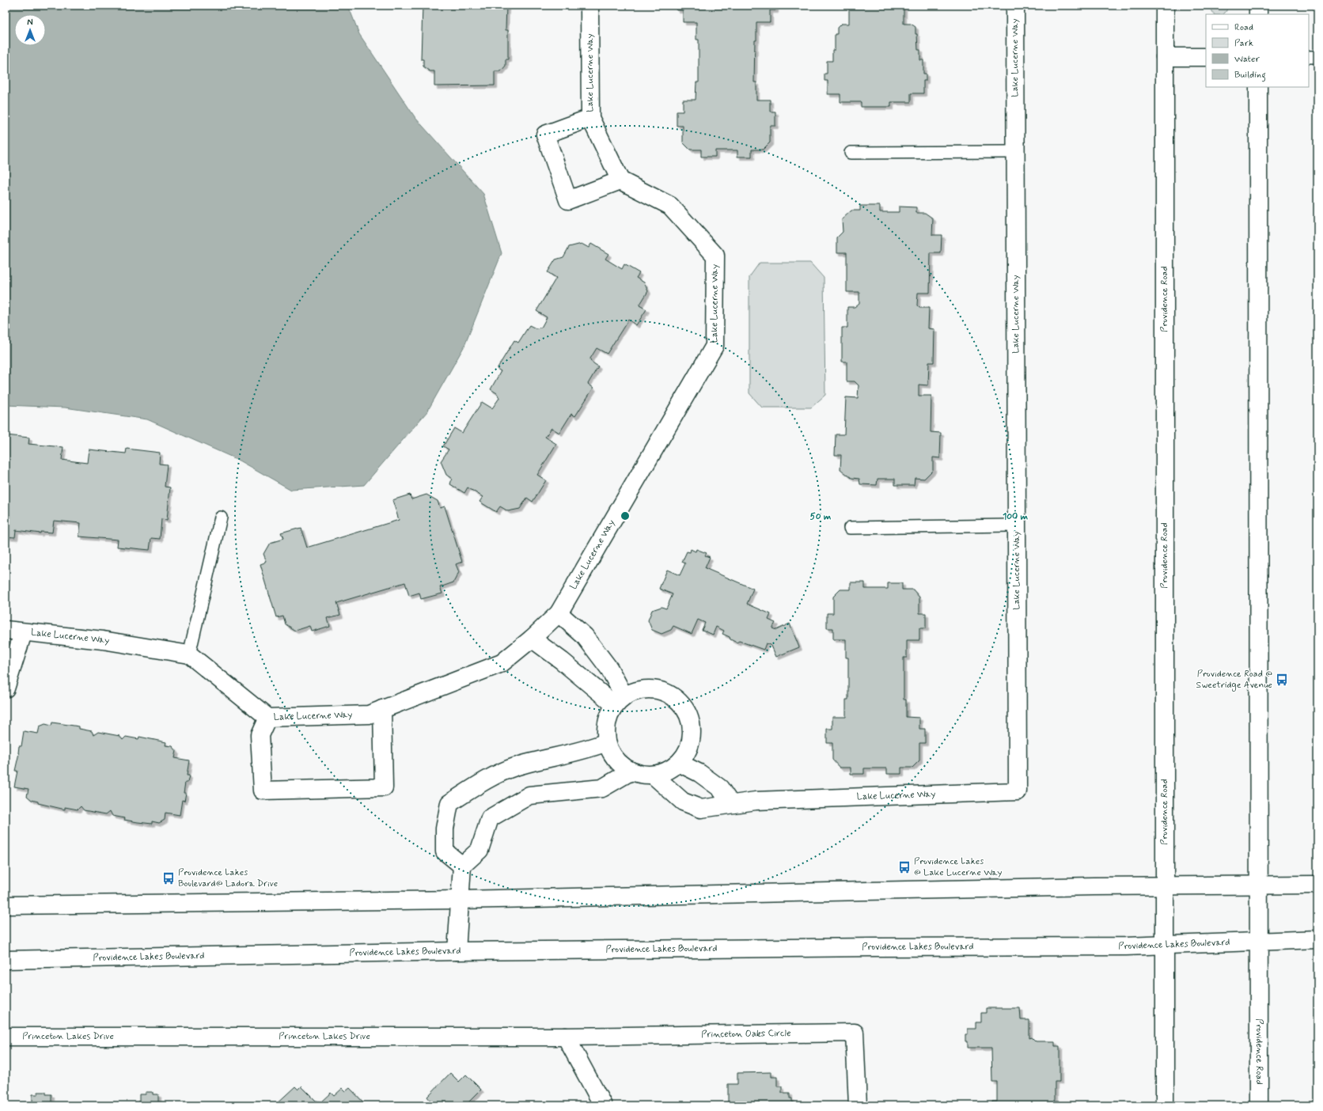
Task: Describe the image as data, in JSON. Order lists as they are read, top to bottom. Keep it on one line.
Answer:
{"streets":{"street":["Lake Lucerne Way","Providence Road","Providence Lakes Boulevard","Princeton Oaks Circle","Princeton Lakes Drive"]},"crossings":[["Providence Road","Providence Lakes Boulevard"],["Princeton Oaks Circle","Princeton Lakes Drive"]],"places":{"bus stop":["Providence Road @ Sweetridge Avenue","Providence Lakes @ Lake Lucerne Way","Providence Lakes Boulevard@ Ladora Drive"]},"legend":["Road","Park","Water","Building"],"north":"top","rings":["50 m","100 m"]}
